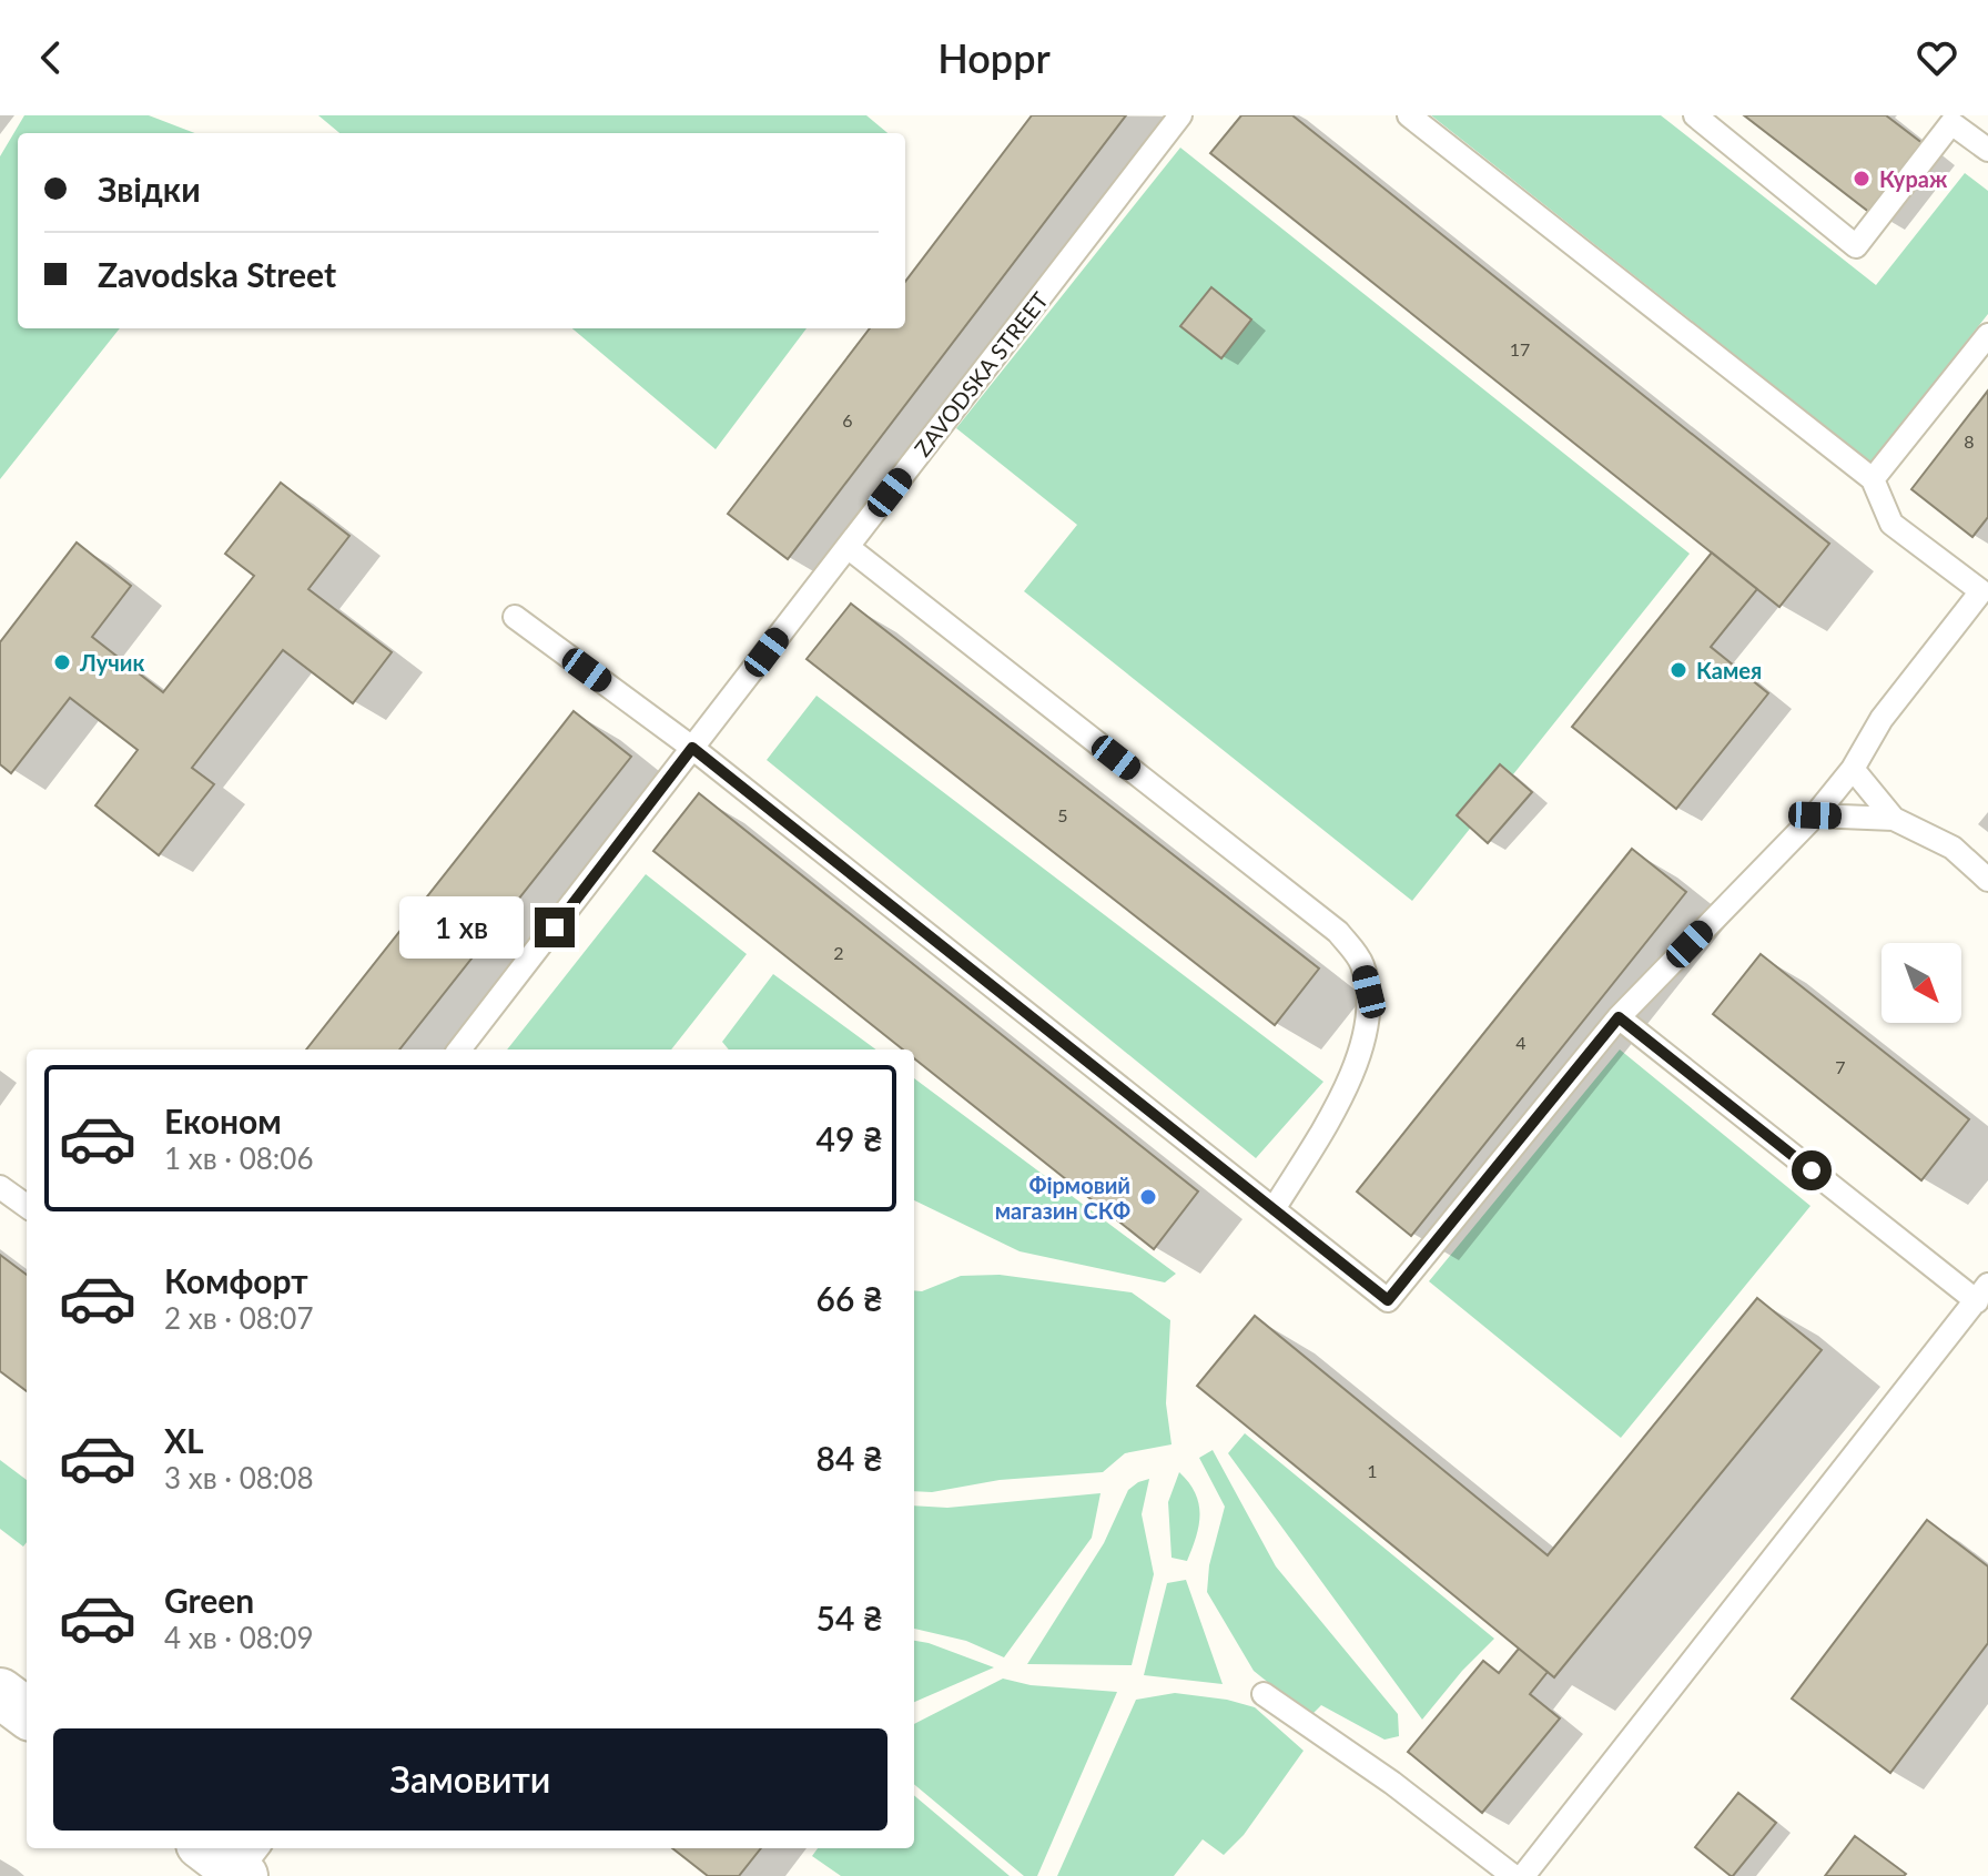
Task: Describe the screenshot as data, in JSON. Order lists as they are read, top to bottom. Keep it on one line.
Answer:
{"streets":{"lane":["ZAVODSKA STREET"]},"places":["Кураж","Лучик","Камея","Фірмовий магазин СКФ"],"house_numbers":["17","6","8","5","2","4","7","1"],"north":"bottom right","page":{"header":"Hoppr","banner":["Звідки","Zavodska Street"],"bubble":"1 хв","list":[{"name":"Економ","note":"1 хв · 08:06","value":"49 ₴"},{"name":"Комфорт","note":"2 хв · 08:07","value":"66 ₴"},{"name":"XL","note":"3 хв · 08:08","value":"84 ₴"},{"name":"Green","note":"4 хв · 08:09","value":"54 ₴"}],"buttons":"Замовити"}}
